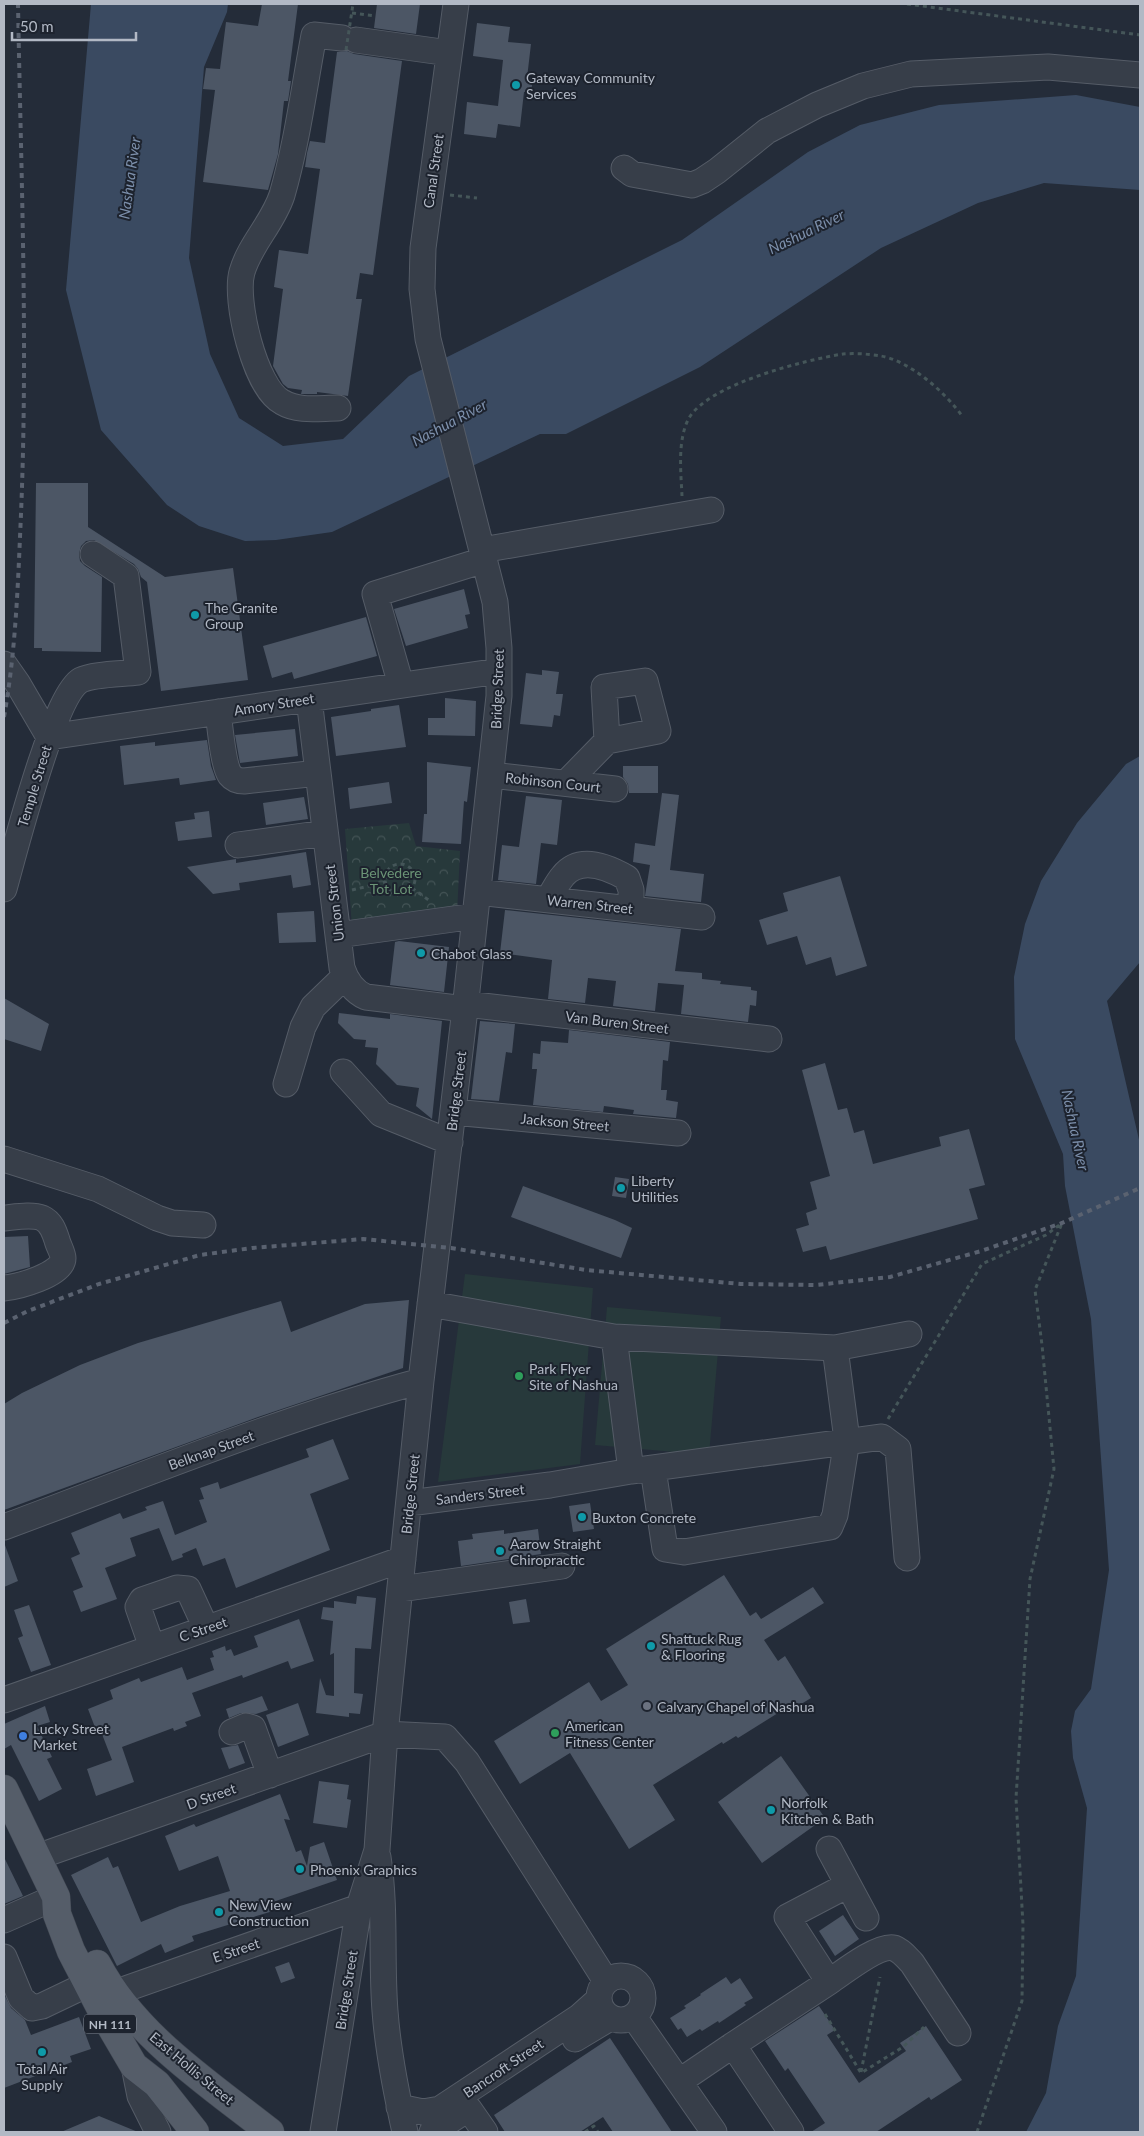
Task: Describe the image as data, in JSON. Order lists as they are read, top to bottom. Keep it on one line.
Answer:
{"streets":{"main road":["NH 111","East Hollis Street"],"street":["Canal Street","Bridge Street","Amory Street","Robinson Court","Temple Street","Union Street","Warren Street","Van Buren Street","Jackson Street","Belknap Street","Sanders Street","C Street","D Street","E Street","Bancroft Street"]},"crossings":[["Canal Street","Bridge Street"],["Bridge Street","Amory Street"],["Bridge Street","Robinson Court"],["Bridge Street","Warren Street"],["Bridge Street","Van Buren Street"],["Bridge Street","Jackson Street"],["Bridge Street","Belknap Street"],["Bridge Street","Sanders Street"],["Bridge Street","C Street"],["Bridge Street","D Street"],["Bridge Street","E Street"],["Bridge Street","Bancroft Street"],["Amory Street","Temple Street"],["Amory Street","Union Street"],["D Street","East Hollis Street"],["E Street","East Hollis Street"]],"water":["Nashua River"],"parks":["Belvedere Tot Lot"],"places":["Gateway Community Services","The Granite Group","Chabot Glass","Liberty Utilities","Park Flyer Site of Nashua","Buxton Concrete","Aarow Straight Chiropractic","Shattuck Rug & Flooring","Calvary Chapel of Nashua","American Fitness Center","Lucky Street Market","Norfolk Kitchen & Bath","Phoenix Graphics","New View Construction","Total Air Supply"],"scale_bar":"50 m"}
